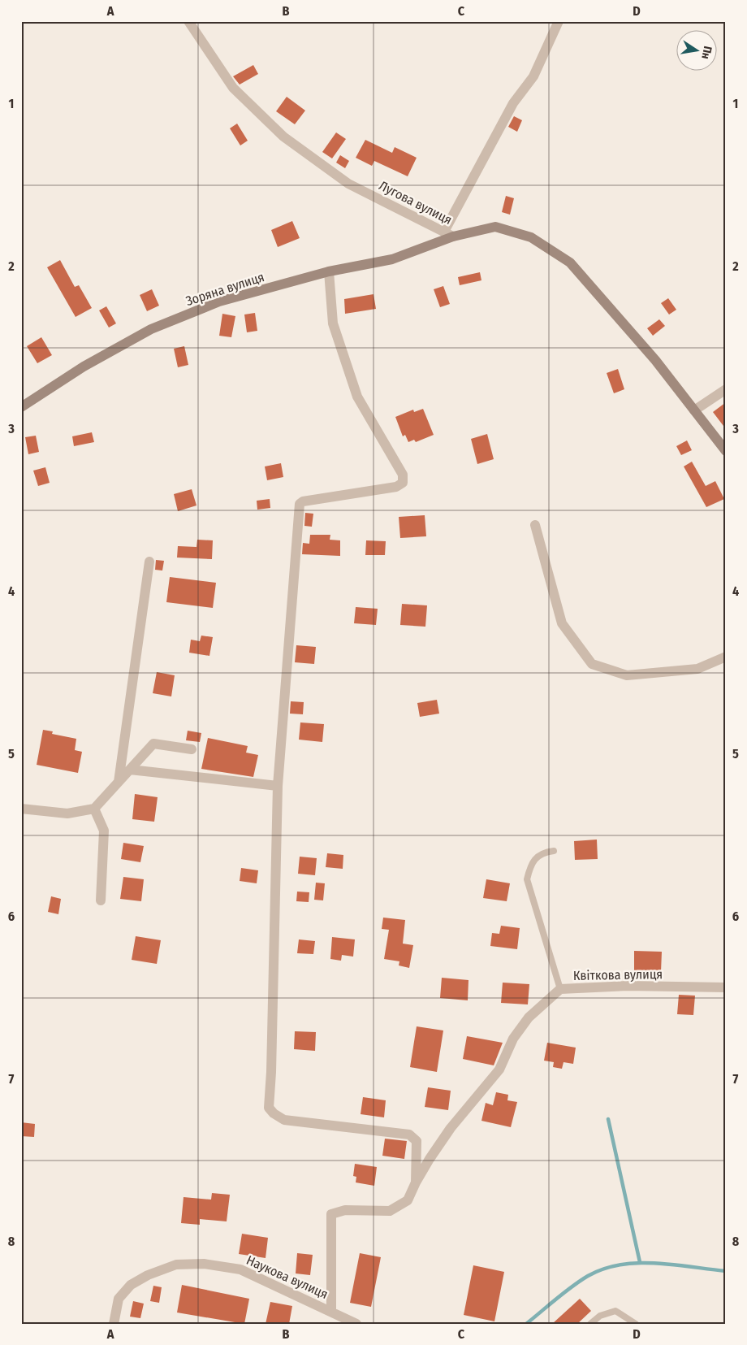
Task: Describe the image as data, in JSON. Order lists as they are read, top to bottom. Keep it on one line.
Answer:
{"streets":{"street":["Лугова вулиця","Зоряна вулиця","Квіткова вулиця","Наукова вулиця"]},"crossings":[["Лугова вулиця","Зоряна вулиця"],["Квіткова вулиця","Наукова вулиця"]],"north":"right","grid":{"columns":["A","B","C","D"],"rows":["1","2","3","4","5","6","7","8"]}}
